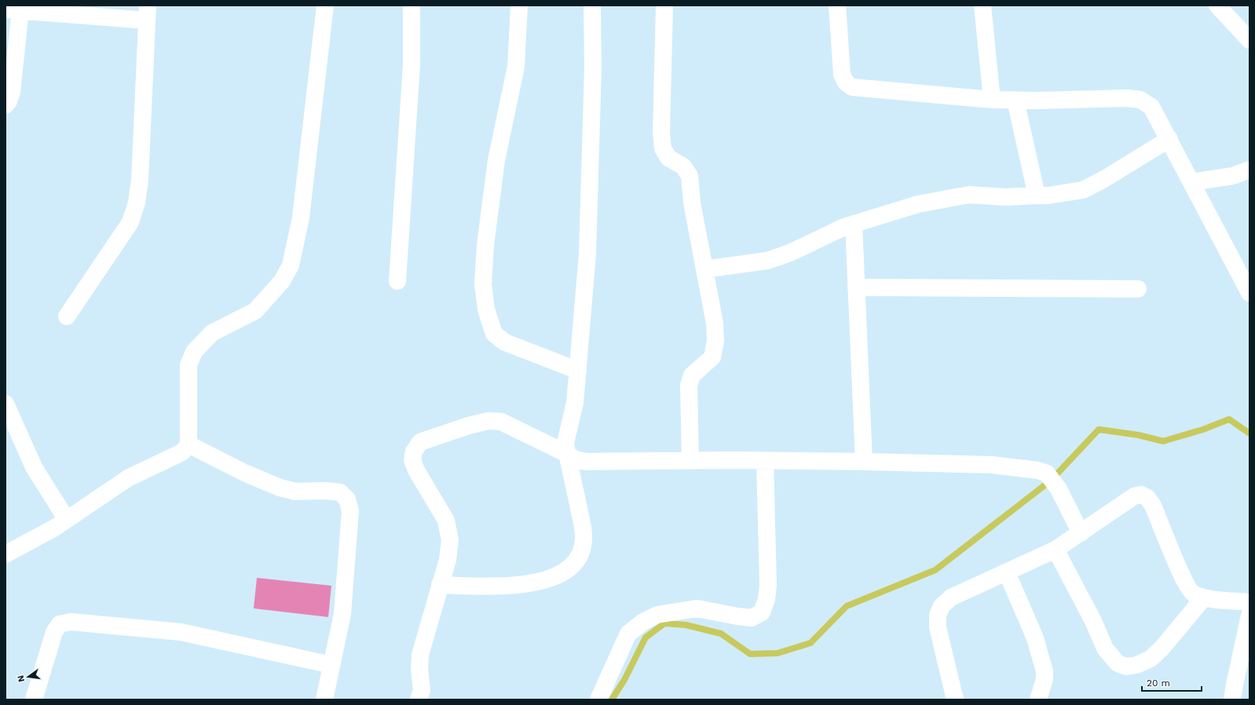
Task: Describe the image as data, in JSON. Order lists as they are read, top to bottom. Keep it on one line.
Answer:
{"scale_bar":"20 m","north":"left"}
